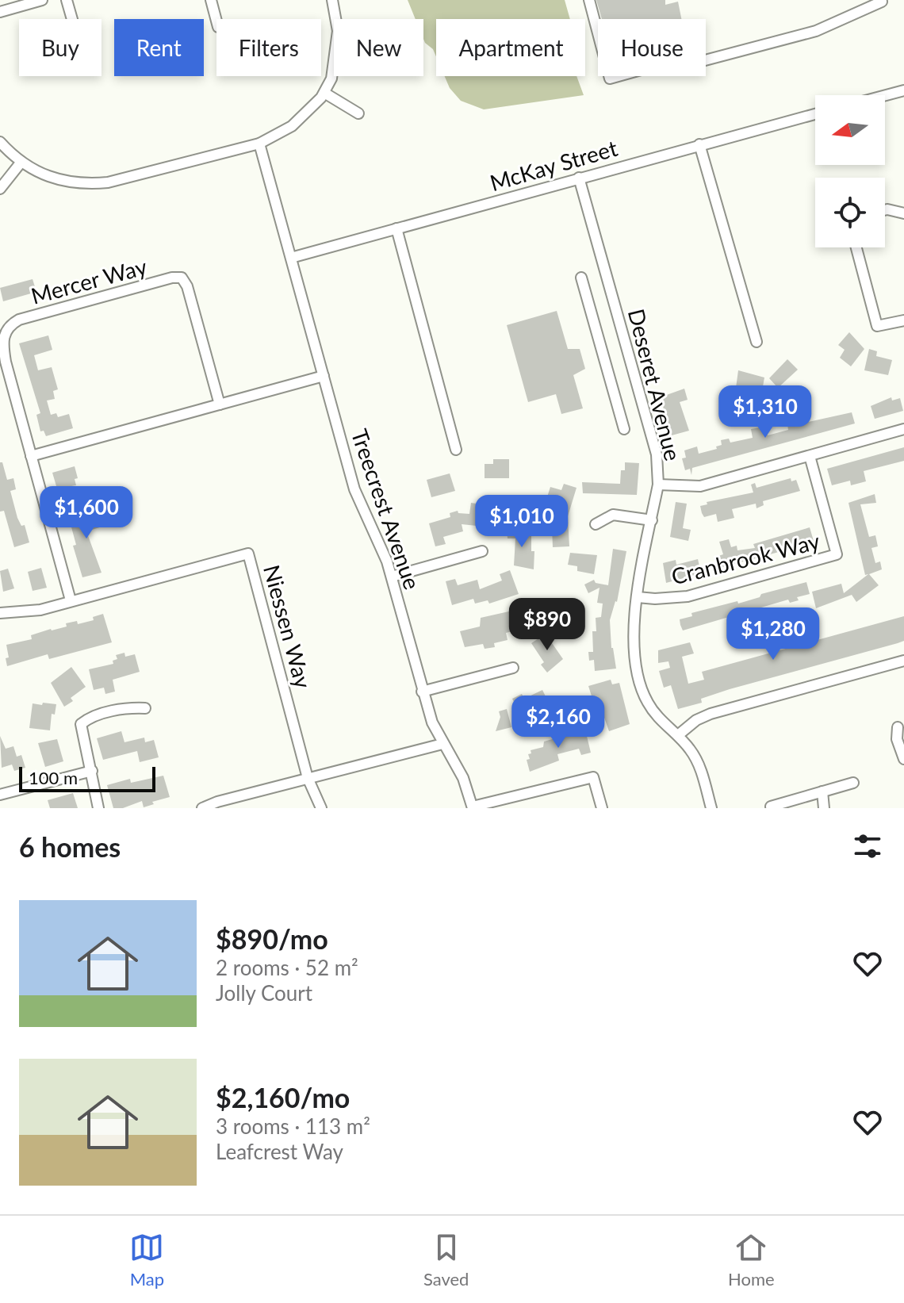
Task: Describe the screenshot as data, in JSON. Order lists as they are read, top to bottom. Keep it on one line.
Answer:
{"streets":{"street":["McKay Street","Mercer Way","Deseret Avenue","Treecrest Avenue","Cranbrook Way","Niessen Way"]},"crossings":[["McKay Street","Deseret Avenue"],["McKay Street","Treecrest Avenue"],["Mercer Way","Niessen Way"],["Deseret Avenue","Cranbrook Way"]],"scale_bar":"100 m","north":"left","page":{"chip":["Buy","Rent","Filters","New","Apartment","House"],"price":["$1,310","$1,600","$1,010","$890","$1,280","$2,160"],"scale":"100 m","heading":"6 homes","list":[{"name":"$890/mo","note":"2 rooms · 52 m² · Jolly Court"},{"name":"$2,160/mo","note":"3 rooms · 113 m² · Leafcrest Way"}],"tabs":["Map","Saved","Home"]}}
